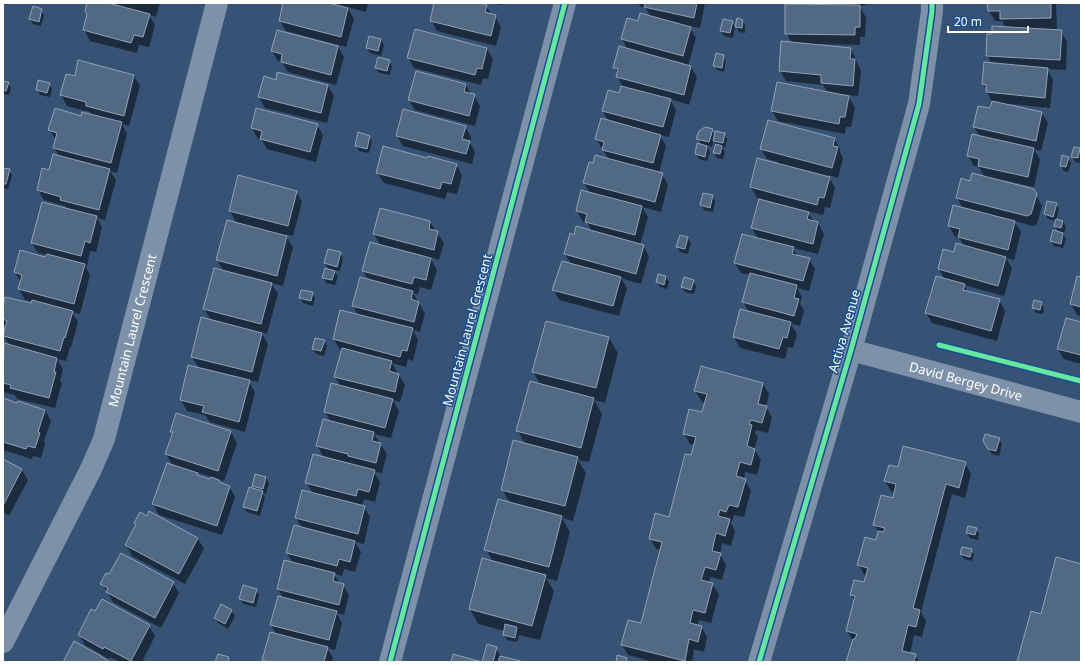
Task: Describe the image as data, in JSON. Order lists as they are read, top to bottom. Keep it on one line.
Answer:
{"streets":{"street":["Mountain Laurel Crescent","Activa Avenue","David Bergey Drive"]},"crossings":[["Activa Avenue","David Bergey Drive"]],"scale_bar":"20 m"}
